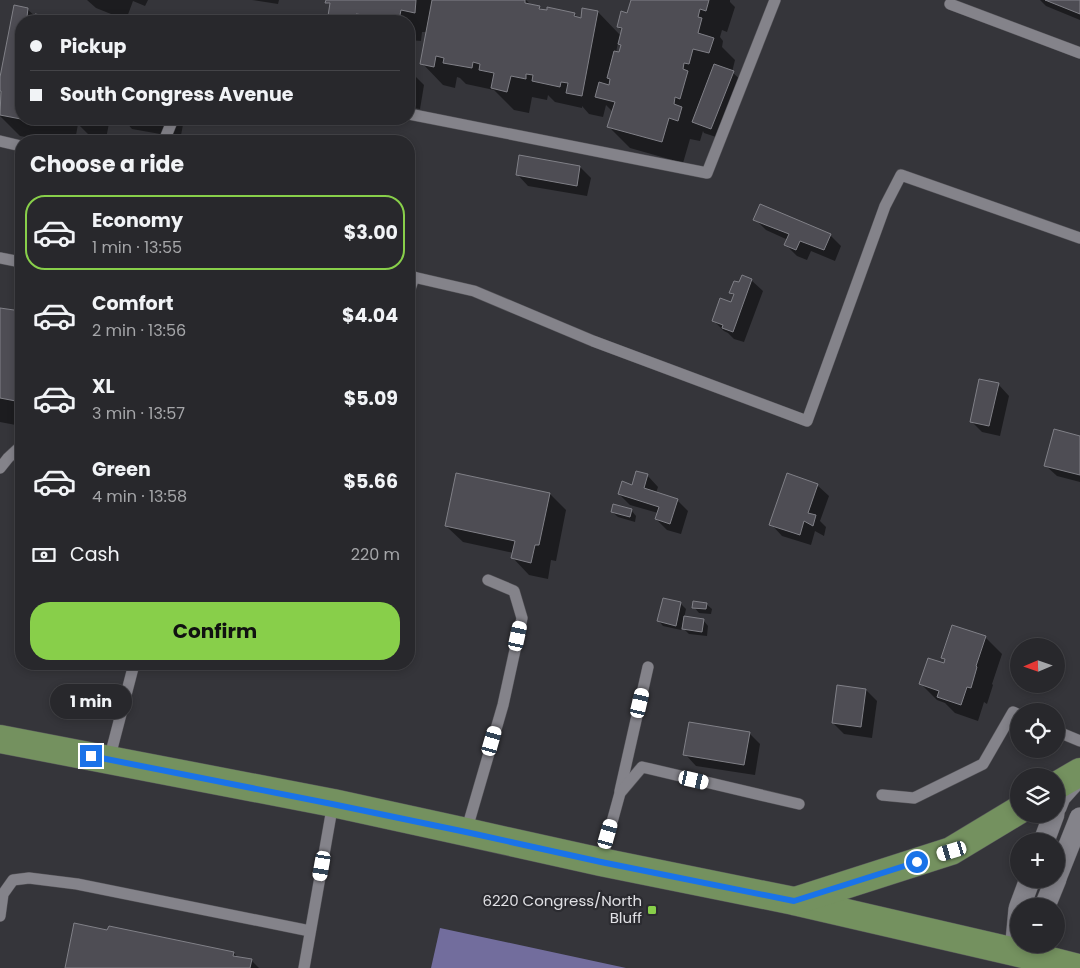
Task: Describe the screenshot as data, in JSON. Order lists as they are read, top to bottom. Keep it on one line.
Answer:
{"places":{"transit":["6220 Congress/North Bluff"]},"north":"left","page":{"banner":["Pickup","South Congress Avenue"],"heading":"Choose a ride","list":[{"name":"Economy","note":"1 min · 13:55","value":"$3.00"},{"name":"Comfort","note":"2 min · 13:56","value":"$4.04"},{"name":"XL","note":"3 min · 13:57","value":"$5.09"},{"name":"Green","note":"4 min · 13:58","value":"$5.66"}],"pay":["Cash","220 m"],"buttons":"Confirm","map_buttons":["+","−"],"bubble":"1 min"}}
